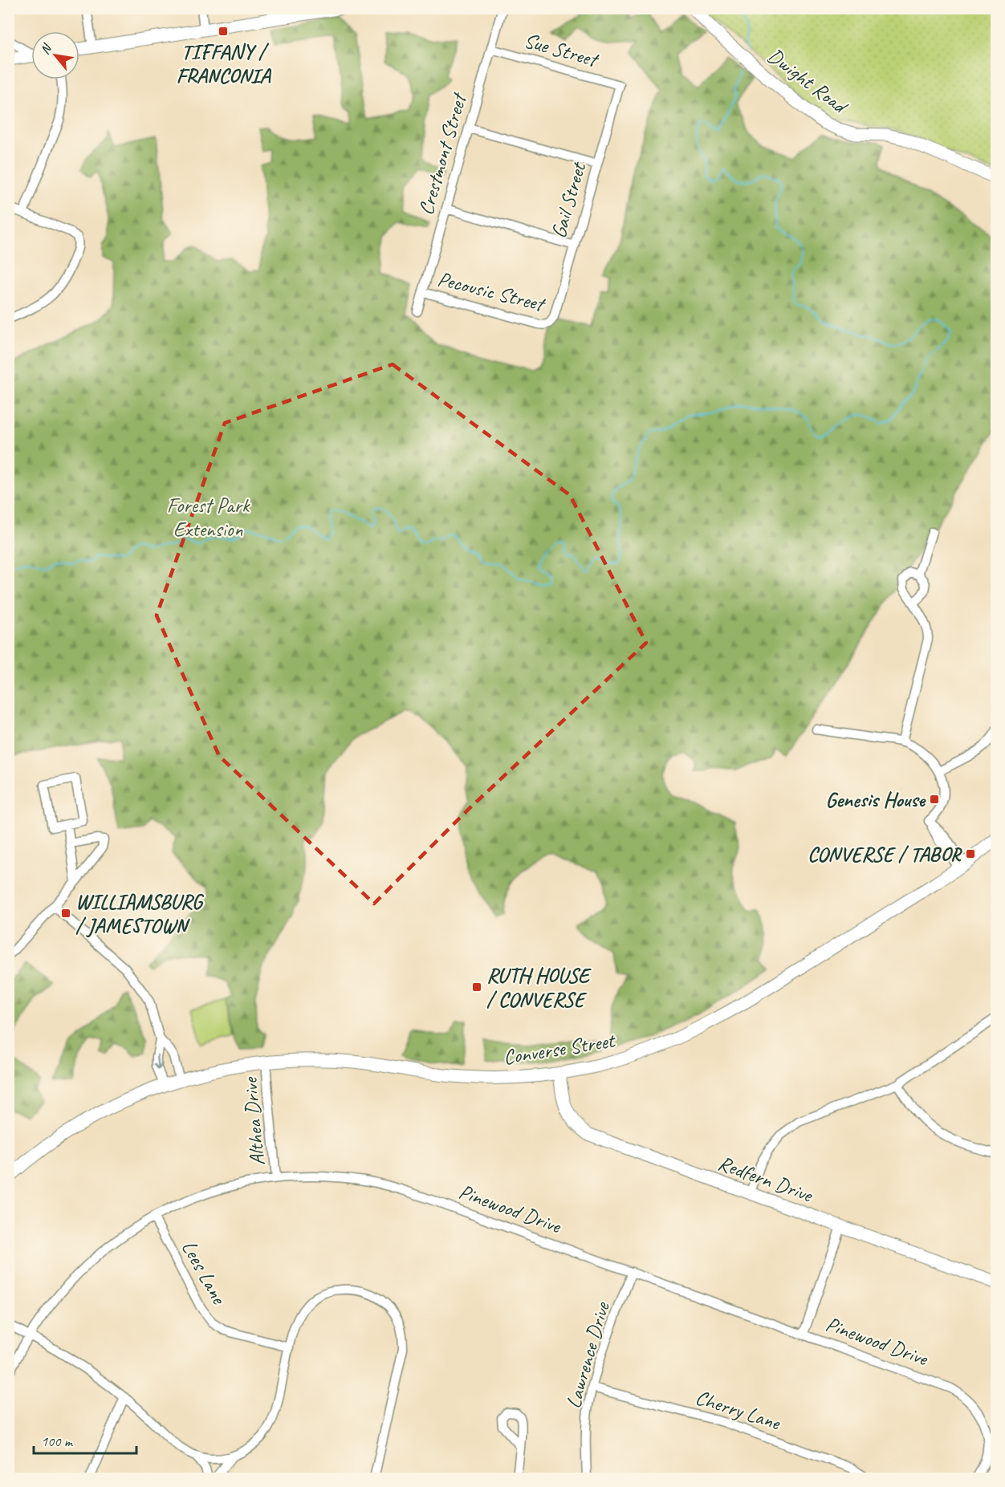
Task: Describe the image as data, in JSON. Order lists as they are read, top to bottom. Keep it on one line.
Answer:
{"streets":{"main road":["Dwight Road","Converse Street","Redfern Drive"],"street":["Sue Street","Crestmont Street","Gail Street","Pecousic Street","Althea Drive","Pinewood Drive","Lees Lane","Lawrence Drive","Cherry Lane"]},"crossings":[["Sue Street","Crestmont Street"],["Sue Street","Gail Street"],["Crestmont Street","Pecousic Street"],["Gail Street","Pecousic Street"],["Converse Street","Althea Drive"],["Converse Street","Redfern Drive"],["Althea Drive","Pinewood Drive"],["Pinewood Drive","Lees Lane"],["Pinewood Drive","Lawrence Drive"],["Lawrence Drive","Cherry Lane"]],"parks":["Forest Park Extension"],"places":{"transit":["TIFFANY / FRANCONIA","Genesis House","CONVERSE / TABOR","WILLIAMSBURG / JAMESTOWN","RUTH HOUSE / CONVERSE"]},"scale_bar":"100 m","north":"top left"}
